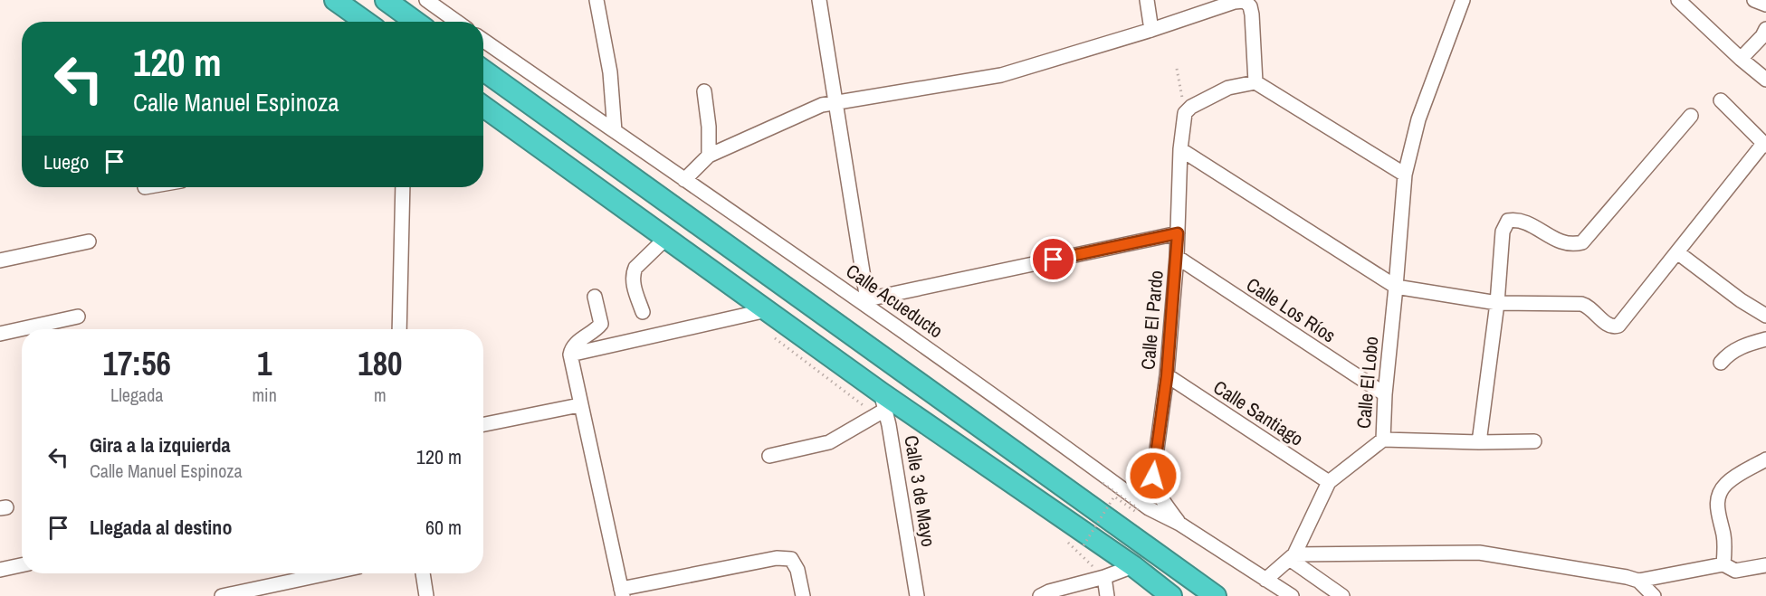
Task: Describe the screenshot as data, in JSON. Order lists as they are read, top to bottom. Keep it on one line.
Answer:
{"streets":{"street":["Calle Acueducto","Calle Los Ríos","Calle El Pardo","Calle El Lobo","Calle Santiago","Calle 3 de Mayo"]},"crossings":[["Calle Acueducto","Calle El Pardo"],["Calle Acueducto","Calle El Lobo"],["Calle Los Ríos","Calle El Pardo"],["Calle Los Ríos","Calle El Lobo"],["Calle El Pardo","Calle Santiago"],["Calle El Lobo","Calle Santiago"]],"page":{"turn":["120 m","Calle Manuel Espinoza"],"then":"Luego","eta":["17:56","Llegada","1","min","180","m"],"list":[{"name":"Gira a la izquierda","note":"Calle Manuel Espinoza","value":"120 m"},{"name":"Llegada al destino","value":"60 m"}]}}
